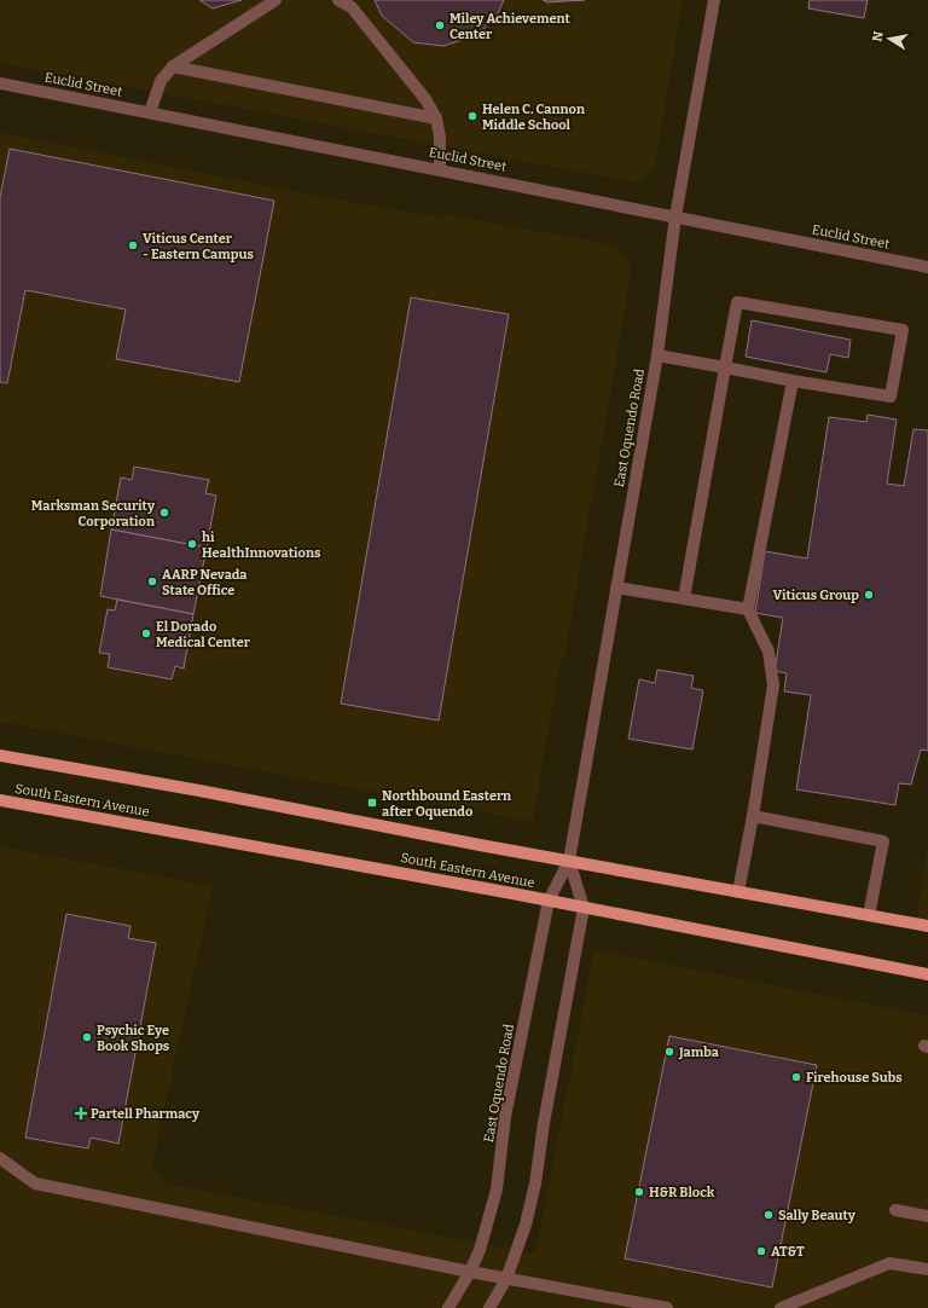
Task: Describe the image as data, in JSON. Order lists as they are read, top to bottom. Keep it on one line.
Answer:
{"streets":{"main road":["South Eastern Avenue"],"street":["Euclid Street","East Oquendo Road"]},"crossings":[["Euclid Street","East Oquendo Road"],["East Oquendo Road","South Eastern Avenue"]],"places":{"other":["Miley Achievement Center","Helen C. Cannon Middle School","Viticus Center - Eastern Campus","Marksman Security Corporation","hi HealthInnovations","AARP Nevada State Office","Viticus Group","El Dorado Medical Center","Psychic Eye Book Shops","Jamba","Firehouse Subs","H&R Block","Sally Beauty","AT&T"],"transit":["Northbound Eastern after Oquendo"],"health":["Partell Pharmacy"]},"north":"left"}
